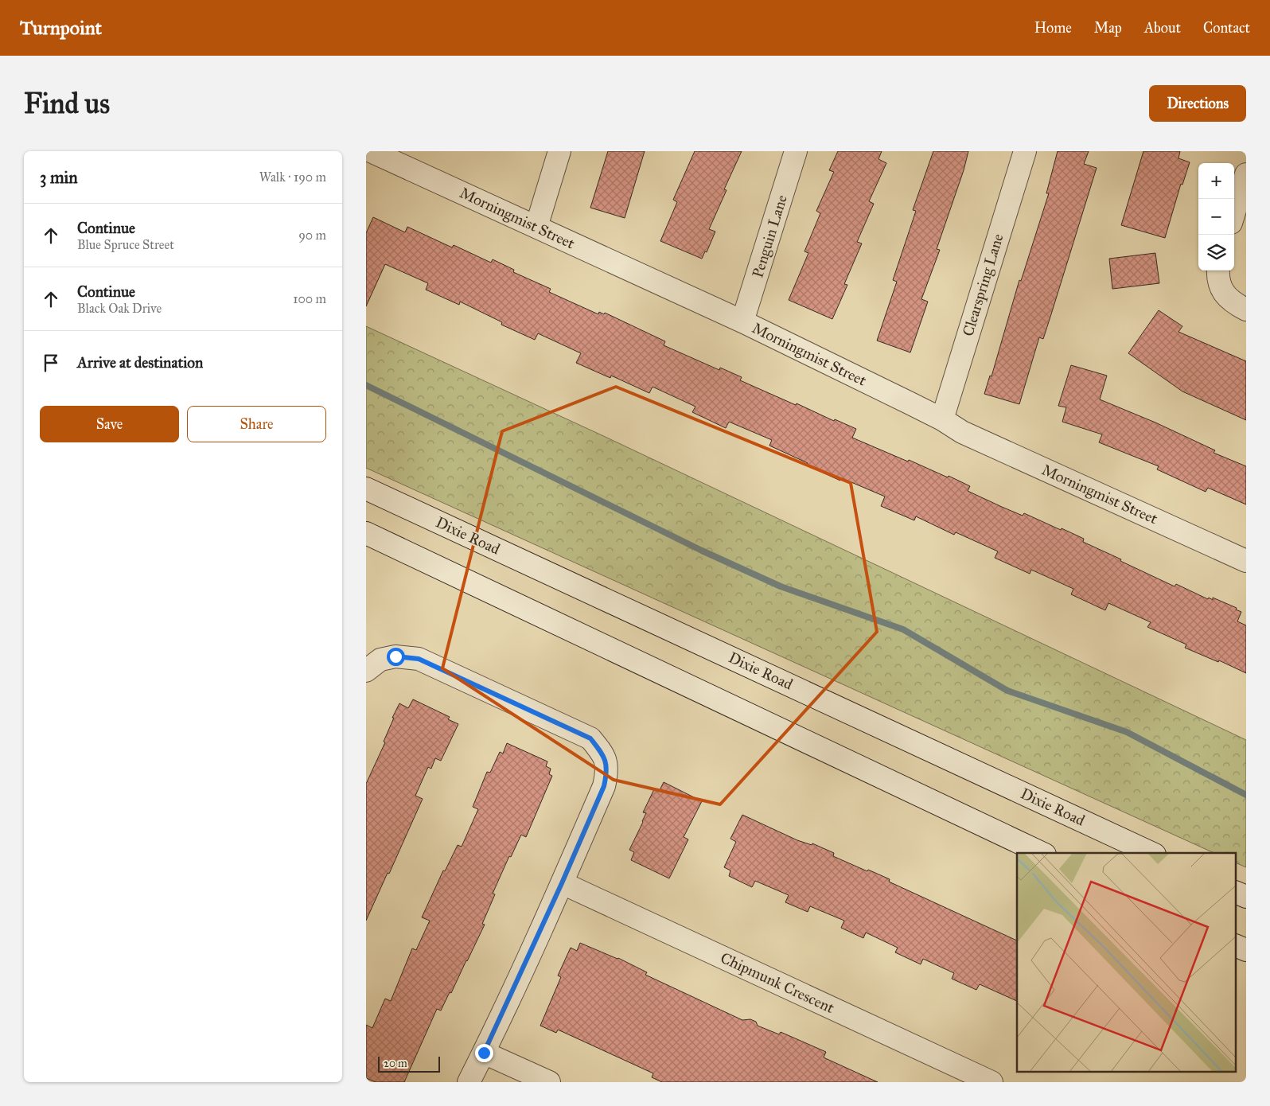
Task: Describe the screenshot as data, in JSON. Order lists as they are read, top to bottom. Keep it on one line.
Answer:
{"streets":{"street":["Morningmist Street","Penguin Lane","Clearspring Lane","Dixie Road","Chipmunk Crescent"]},"crossings":[["Morningmist Street","Penguin Lane"],["Morningmist Street","Clearspring Lane"]],"scale_bar":"20 m","page":{"header":"Turnpoint","nav":["Home","Map","About","Contact"],"buttons":["Directions",["Save","Share"]],"title":"Find us","heading":["3 min","Walk · 190 m"],"map_buttons":["+","−"],"list":[["Continue","Blue Spruce Street","90 m"],["Continue","Black Oak Drive","100 m"],"Arrive at destination"],"scale":"20 m"}}
